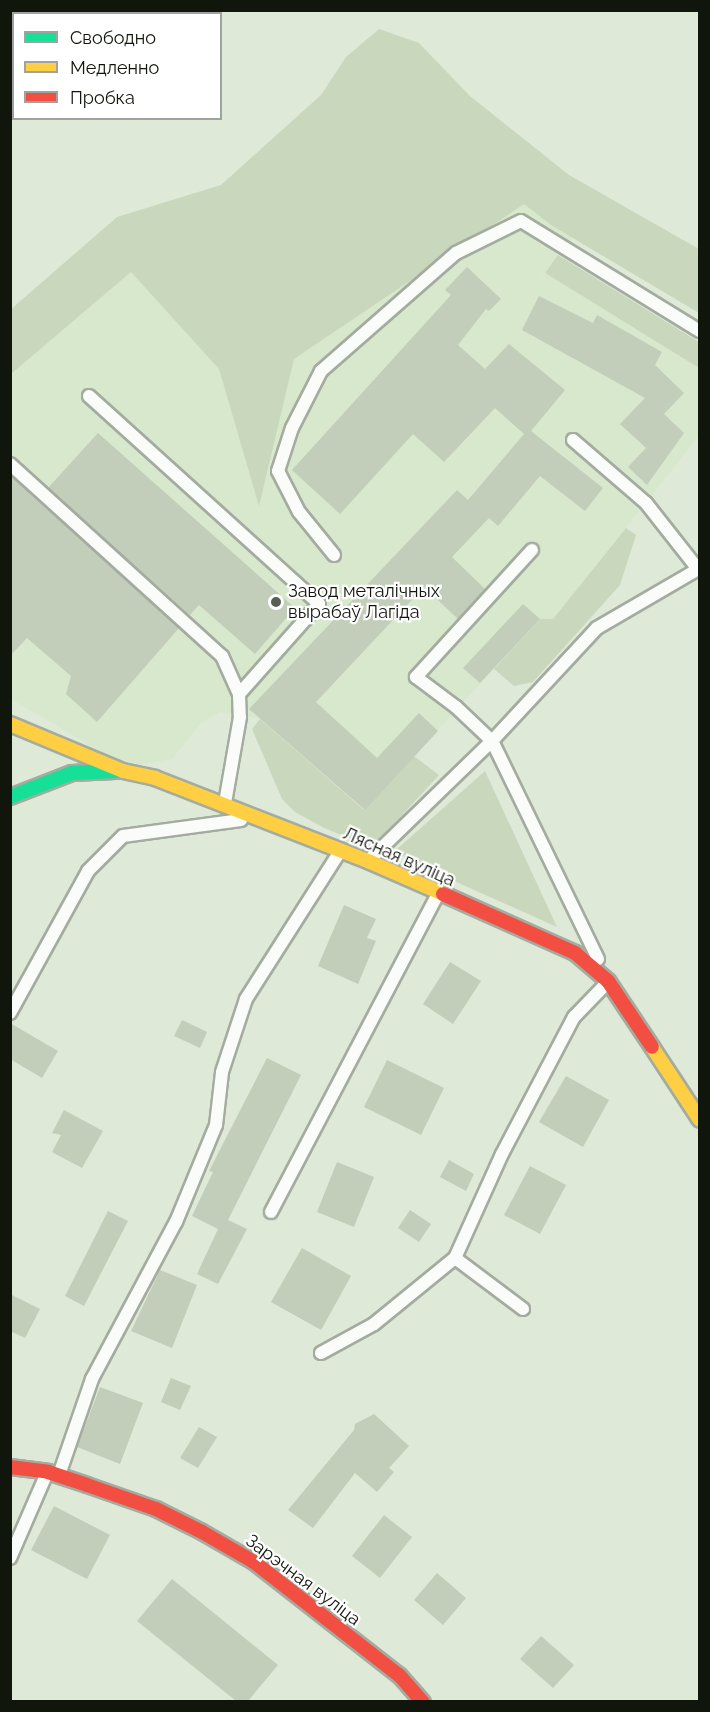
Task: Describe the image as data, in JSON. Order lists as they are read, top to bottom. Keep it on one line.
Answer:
{"streets":{"main road":["Лясная вуліца","Зарэчная вуліца"]},"places":["Завод металічных вырабаў Лагіда"],"legend":["Свободно","Медленно","Пробка"]}
